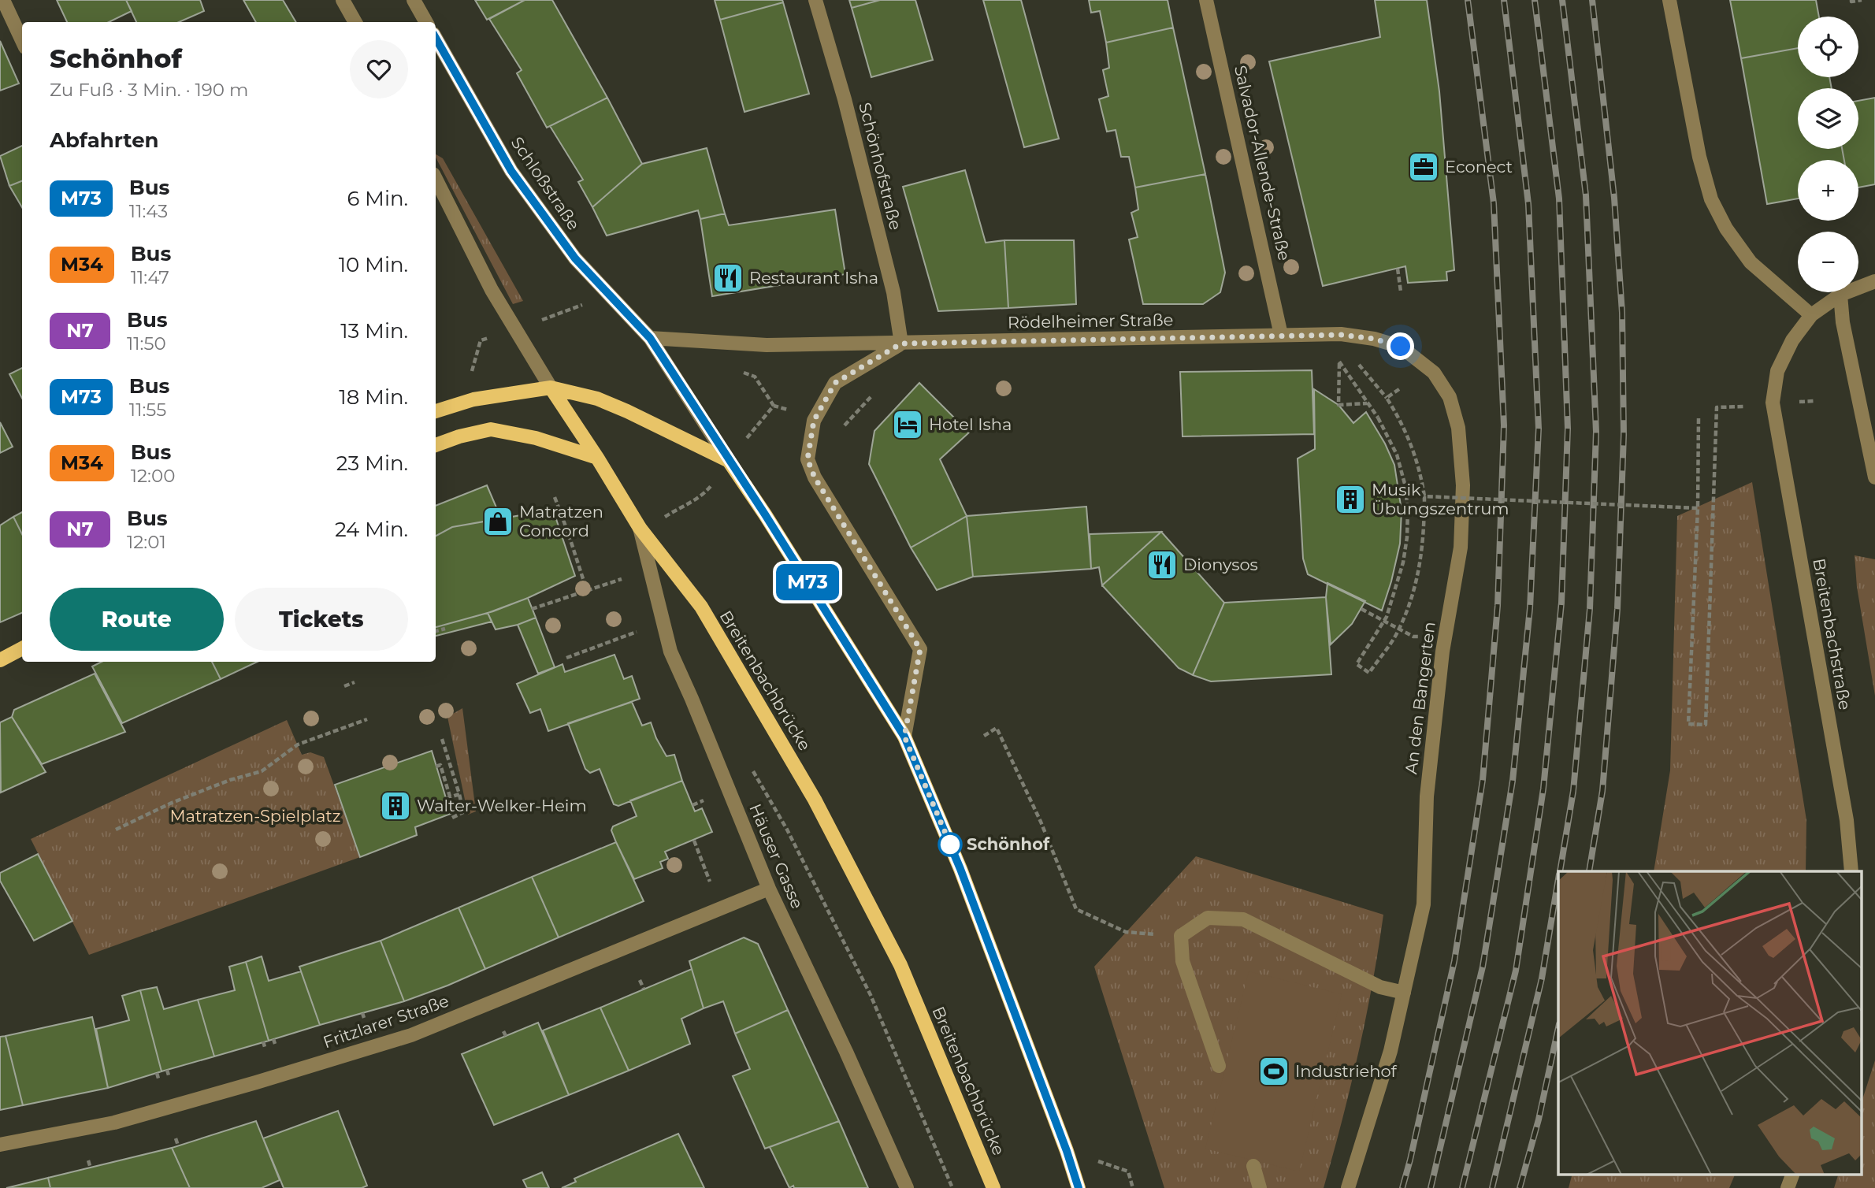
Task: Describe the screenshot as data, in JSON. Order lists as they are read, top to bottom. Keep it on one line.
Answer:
{"streets":{"main road":["Breitenbachbrücke"],"street":["Salvador-Allende-Straße","Schönhofstraße","Schloßstraße","Rödelheimer Straße","Breitenbachstraße","An den Bangerten","Häuser Gasse","Fritzlarer Straße"]},"crossings":[["Salvador-Allende-Straße","Rödelheimer Straße"],["Salvador-Allende-Straße","An den Bangerten"],["Schönhofstraße","Rödelheimer Straße"],["Schloßstraße","Rödelheimer Straße"],["Rödelheimer Straße","An den Bangerten"],["Breitenbachbrücke","Häuser Gasse"],["Häuser Gasse","Fritzlarer Straße"]],"parks":["Matratzen-Spielplatz"],"places":{"office":["Econect"],"restaurant":["Restaurant Isha","Dionysos"],"hotel":["Hotel Isha"],"building":["Musik Übungszentrum","Walter-Welker-Heim"],"shop":["Matratzen Concord"],"other":["Schönhof"],"sports":["Industriehof"]},"lines":["bus line M73"],"page":{"on_map":"M73","map_buttons":["+","−"],"heading":[["Schönhof","Zu Fuß · 3 Min. · 190 m"],"Abfahrten"],"list":[{"mark":"M73","name":"Bus","note":"11:43","value":"6 Min."},{"mark":"M34","name":"Bus","note":"11:47","value":"10 Min."},{"mark":"N7","name":"Bus","note":"11:50","value":"13 Min."},{"mark":"M73","name":"Bus","note":"11:55","value":"18 Min."},{"mark":"M34","name":"Bus","note":"12:00","value":"23 Min."},{"mark":"N7","name":"Bus","note":"12:01","value":"24 Min."}],"buttons":["Route","Tickets"]}}
